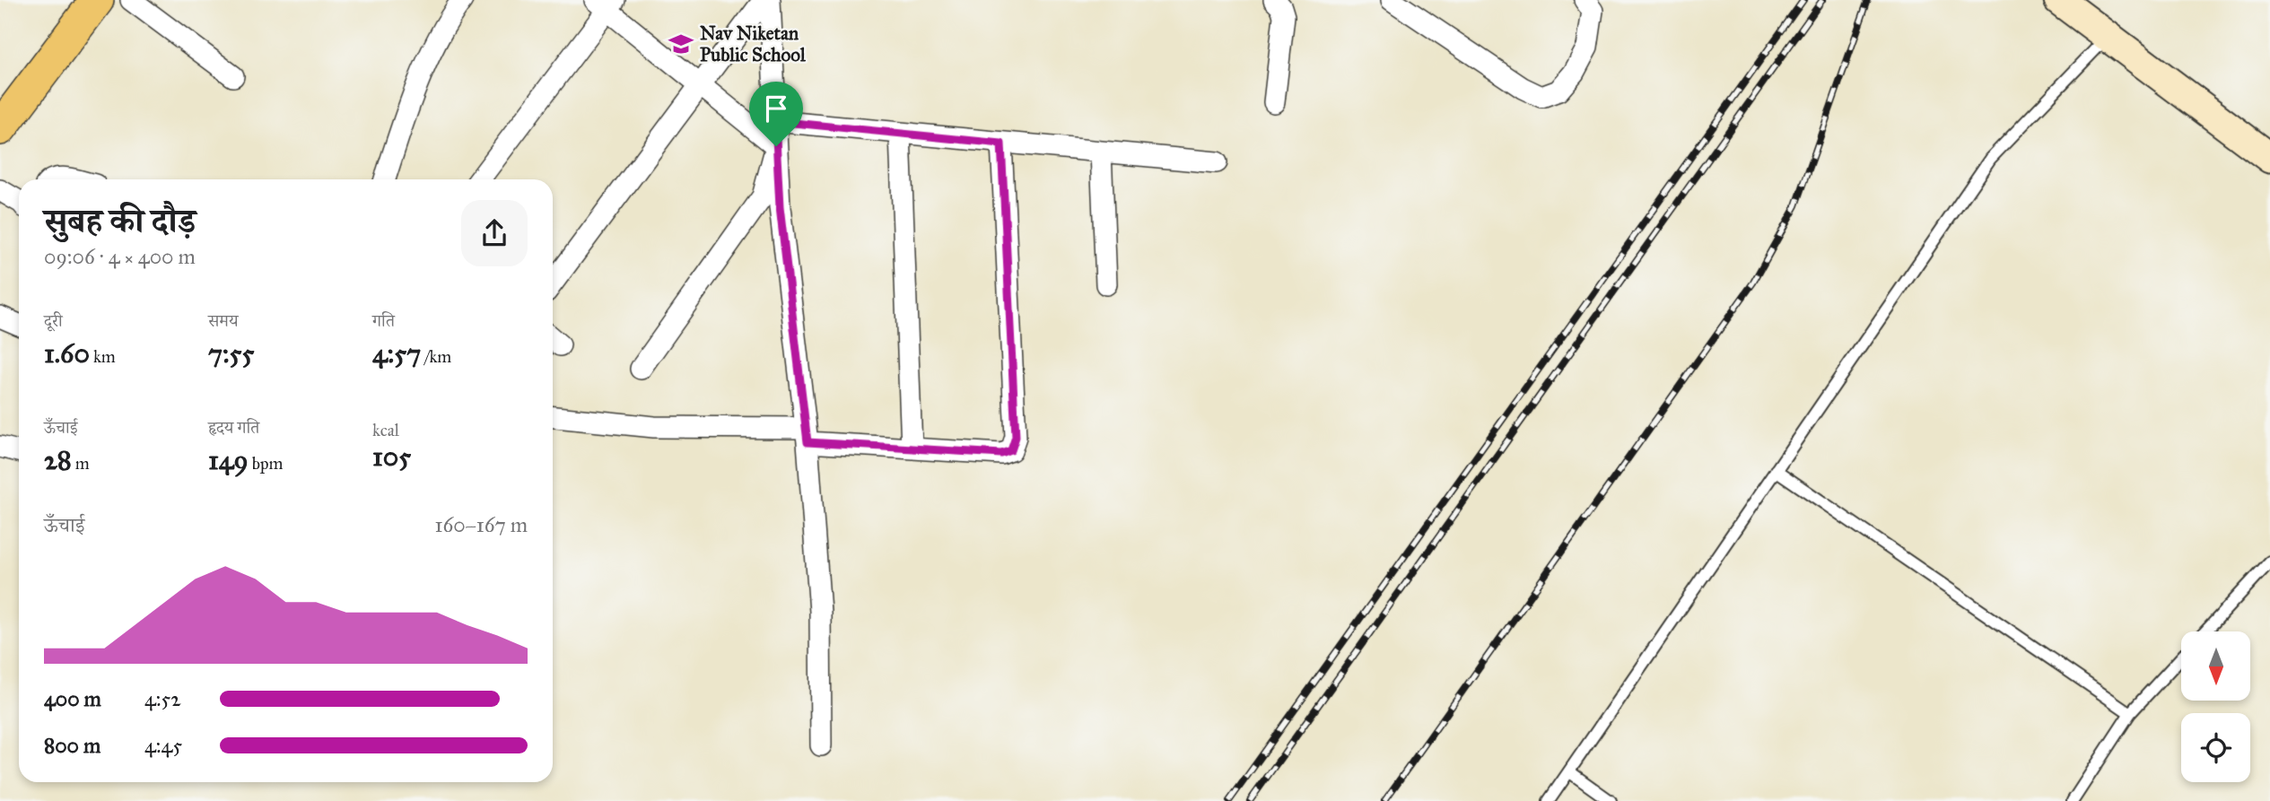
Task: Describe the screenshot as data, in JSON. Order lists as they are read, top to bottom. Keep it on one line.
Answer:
{"places":{"school or university":["Nav Niketan Public School"]},"north":"bottom","page":{"heading":["सुबह की दौड़","09:06 · 4 × 400 m"],"stats":[["दूरी","1.60 km"],["समय","7:55"],["गति","4:57 /km"],["ऊँचाई","28 m"],["हृदय गति","149 bpm"],["kcal","105"]],"chart":["ऊँचाई","160–167 m"],"list":[{"name":"400 m","note":"4:52"},{"name":"800 m","note":"4:45"}]}}
